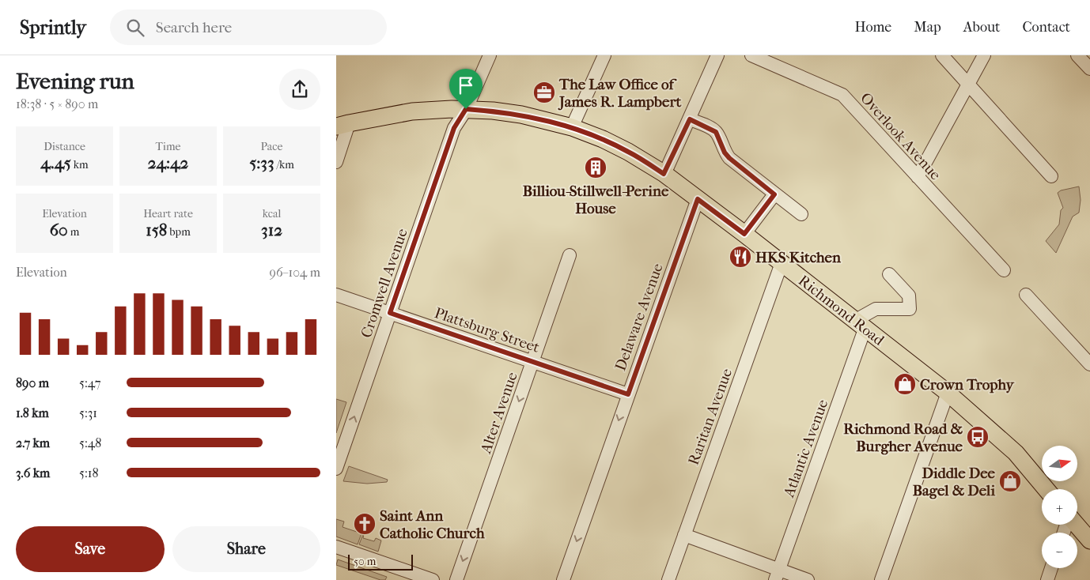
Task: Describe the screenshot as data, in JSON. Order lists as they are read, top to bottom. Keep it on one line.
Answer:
{"streets":{"main road":["Richmond Road"],"street":["Overlook Avenue","Cromwell Avenue","Delaware Avenue","Plattsburg Street","Alter Avenue","Raritan Avenue","Atlantic Avenue"]},"crossings":[["Cromwell Avenue","Richmond Road"],["Cromwell Avenue","Plattsburg Street"],["Richmond Road","Delaware Avenue"],["Richmond Road","Raritan Avenue"],["Richmond Road","Atlantic Avenue"],["Delaware Avenue","Plattsburg Street"],["Plattsburg Street","Alter Avenue"]],"one_way":["Cromwell Avenue","Delaware Avenue","Alter Avenue"],"places":{"office":["The Law Office of James R. Lampbert"],"building":["Billiou-Stillwell-Perine House"],"restaurant":["HKS Kitchen"],"shop":["Crown Trophy","Diddle Dee Bagel & Deli"],"bus stop":["Richmond Road & Burgher Avenue"],"church":["Saint Ann Catholic Church"]},"scale_bar":"50 m","north":"right","page":{"header":"Sprintly","search":"Search here","nav":["Home","Map","About","Contact"],"heading":["Evening run","18:38 · 5 × 890 m"],"stats":[["Distance","4.45 km"],["Time","24:42"],["Pace","5:33 /km"],["Elevation","60 m"],["Heart rate","158 bpm"],["kcal","312"]],"chart":["Elevation","96–104 m"],"list":[{"name":"890 m","note":"5:47"},{"name":"1.8 km","note":"5:31"},{"name":"2.7 km","note":"5:48"},{"name":"3.6 km","note":"5:18"}],"map_buttons":["+","−"],"buttons":["Save","Share"],"scale":"50 m"}}
